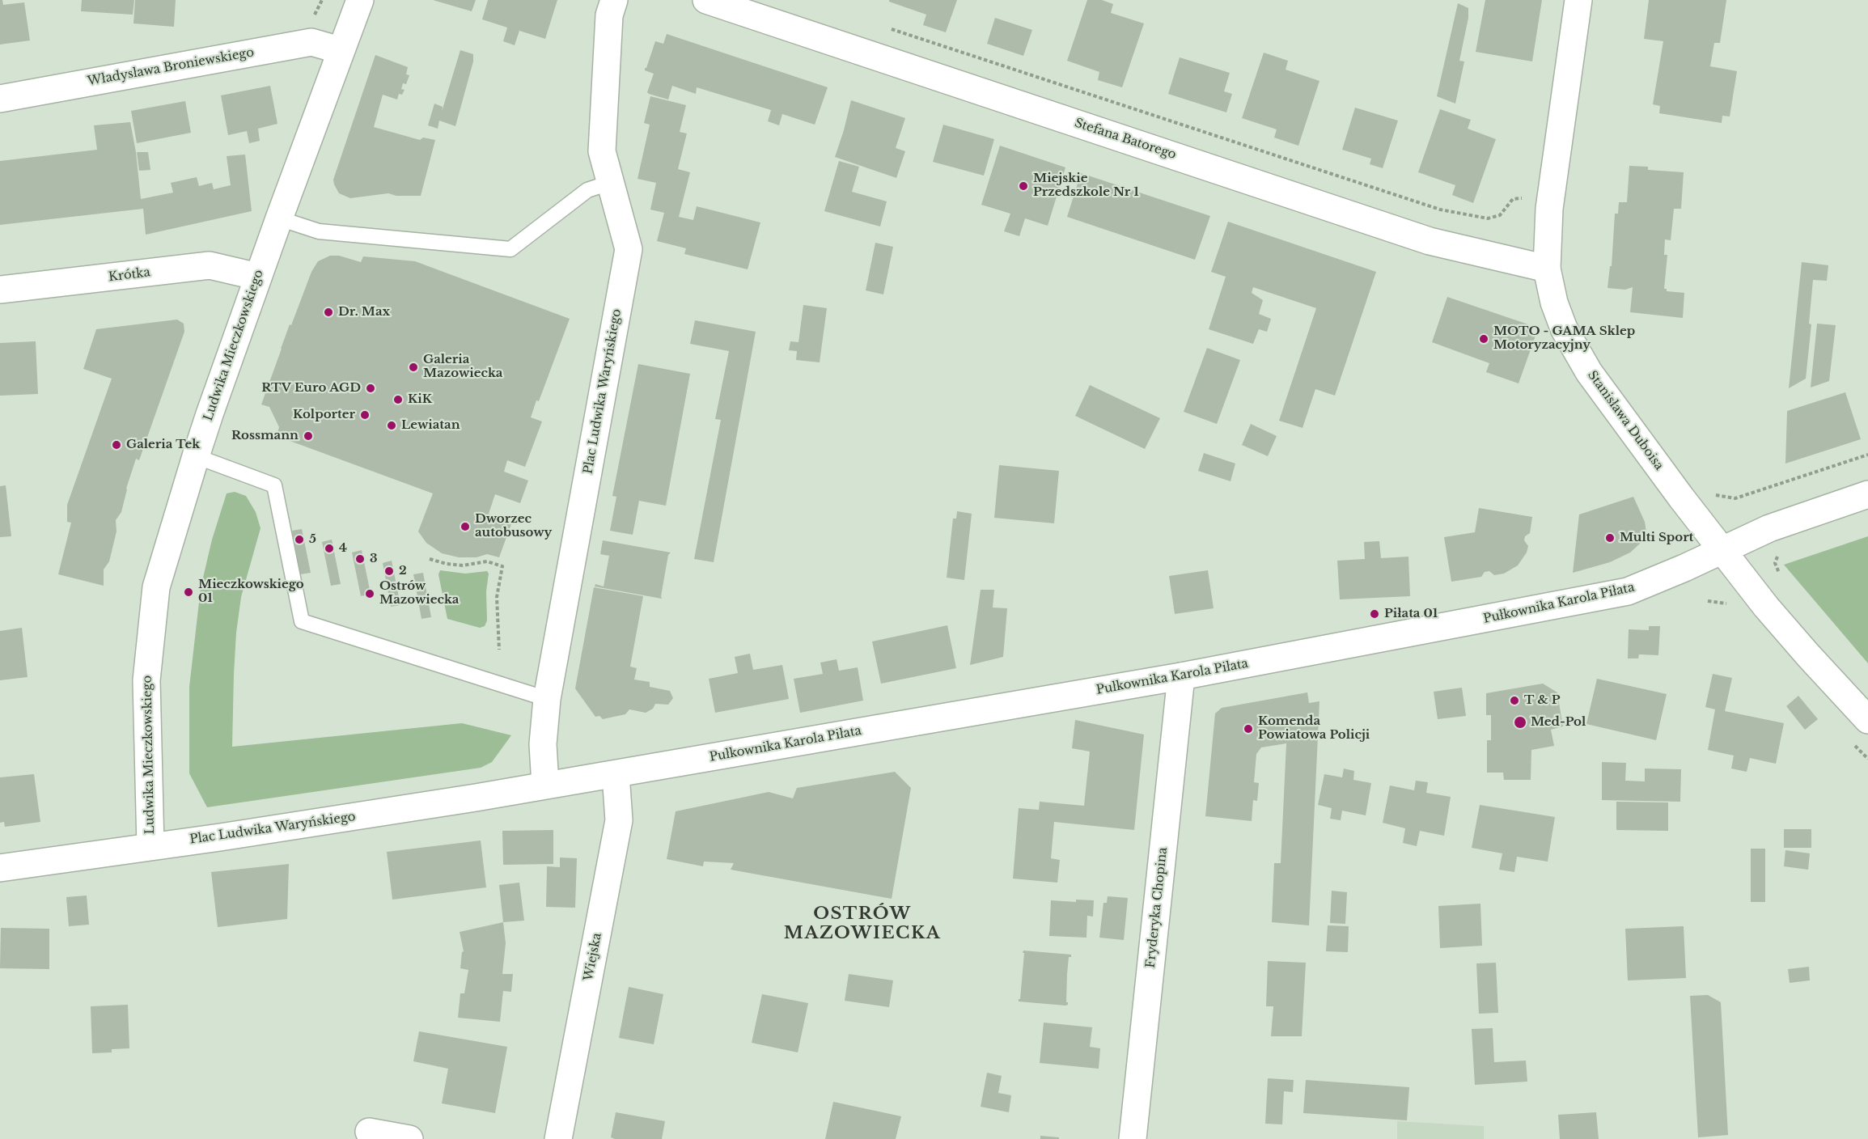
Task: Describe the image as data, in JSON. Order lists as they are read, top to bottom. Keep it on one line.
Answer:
{"streets":{"street":["Władysława Broniewskiego","Stefana Batorego","Krótka","Ludwika Mieczkowskiego","Plac Ludwika Waryńskiego","Stanisława Duboisa","Pułkownika Karola Piłata","Fryderyka Chopina","Wiejska"]},"crossings":[["Władysława Broniewskiego","Ludwika Mieczkowskiego"],["Stefana Batorego","Stanisława Duboisa"],["Krótka","Ludwika Mieczkowskiego"],["Ludwika Mieczkowskiego","Plac Ludwika Waryńskiego"],["Plac Ludwika Waryńskiego","Pułkownika Karola Piłata"],["Plac Ludwika Waryńskiego","Wiejska"],["Stanisława Duboisa","Pułkownika Karola Piłata"],["Pułkownika Karola Piłata","Fryderyka Chopina"],["Pułkownika Karola Piłata","Wiejska"]],"districts":["OSTRÓW MAZOWIECKA"],"places":["Miejskie Przedszkole Nr 1","Dr. Max","MOTO - GAMA Sklep Motoryzacyjny","Galeria Mazowiecka","RTV Euro AGD","KiK","Kolporter","Lewiatan","Rossmann","Galeria Tek","Dworzec autobusowy","Multi Sport","5","4","3","2","Mieczkowskiego 01","Ostrów Mazowiecka","Piłata 01","T & P","Med-Pol","Komenda Powiatowa Policji"]}
